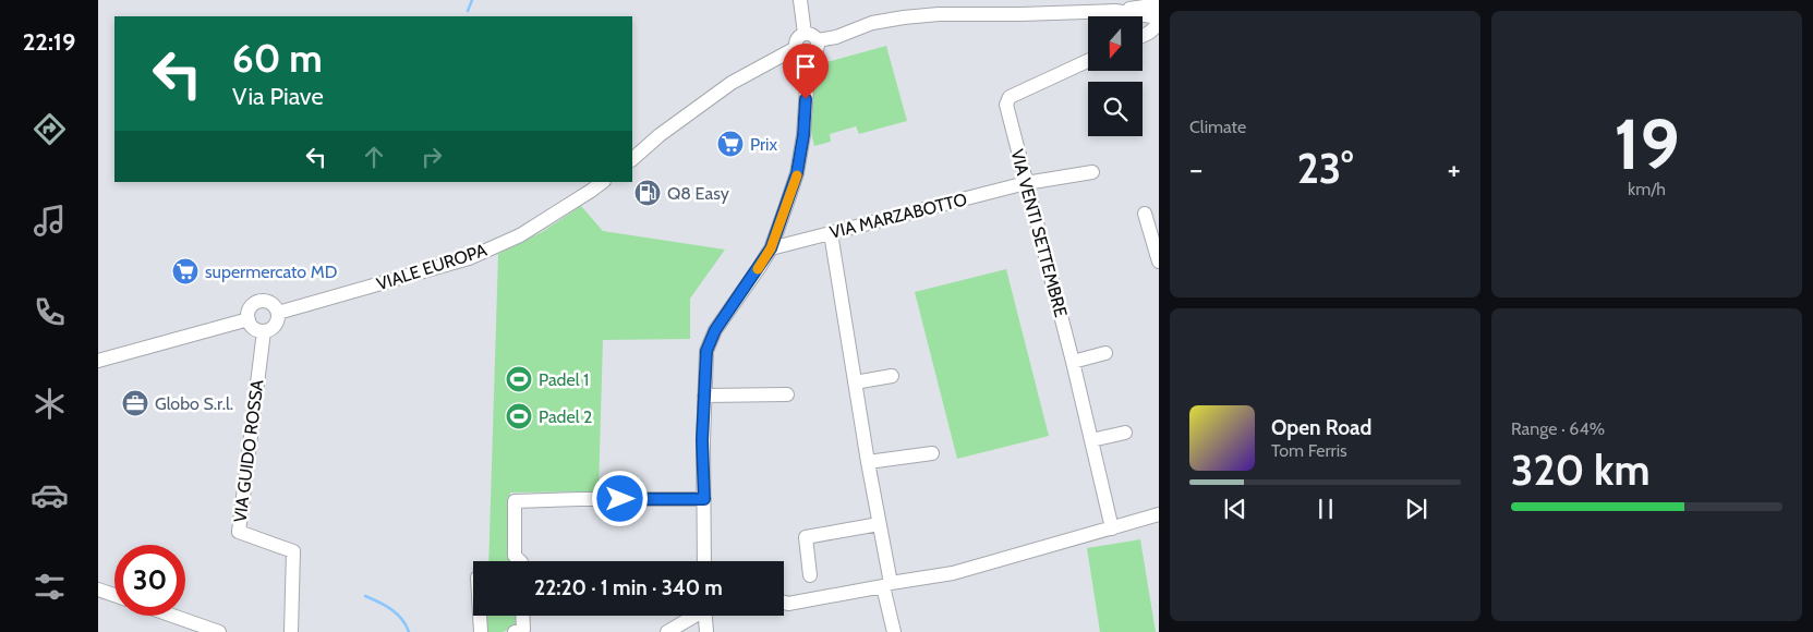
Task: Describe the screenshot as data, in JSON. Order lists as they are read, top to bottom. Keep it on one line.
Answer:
{"streets":{"street":["VIA MARZABOTTO","VIA VENTI SETTEMBRE","VIALE EUROPA","VIA GUIDO ROSSA"]},"crossings":[["VIA MARZABOTTO","VIA VENTI SETTEMBRE"],["VIALE EUROPA","VIA GUIDO ROSSA"]],"places":{"supermarket":["Prix","supermercato MD"],"fuel station":["Q8 Easy"],"sports":["Padel 1","Padel 2"],"office":["Globo S.r.l."]},"north":"bottom","page":{"tabs":"22:19","tile":["Climate",["19","km/h"],["Range · 64%","320 km"]],"turn":["60 m","Via Piave"],"heat":["−","23°","+"],"song":["Open Road","Tom Ferris"],"limit":"30","trip":"22:20 · 1 min · 340 m"}}
